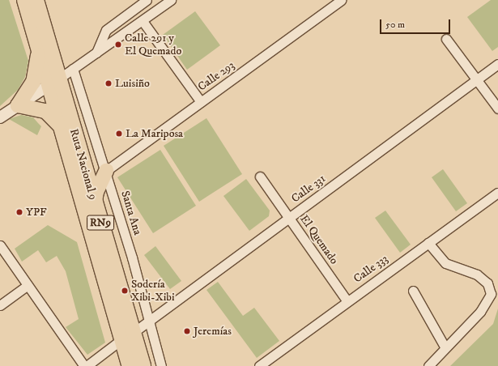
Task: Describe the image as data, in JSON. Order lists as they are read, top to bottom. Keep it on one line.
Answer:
{"streets":{"main road":["Ruta Nacional 9","RN9"],"street":["Calle 293","Calle 331","Santa Ana","El Quemado","Calle 333"]},"crossings":[["Calle 293","Santa Ana"],["Ruta Nacional 9","Calle 331"],["Calle 331","Santa Ana"],["Calle 331","El Quemado"],["El Quemado","Calle 333"]],"places":["Calle 291 y El Quemado","Luisiño","La Mariposa","YPF","Sodería Xibi-Xibi","Jeremías"],"scale_bar":"50 m"}
